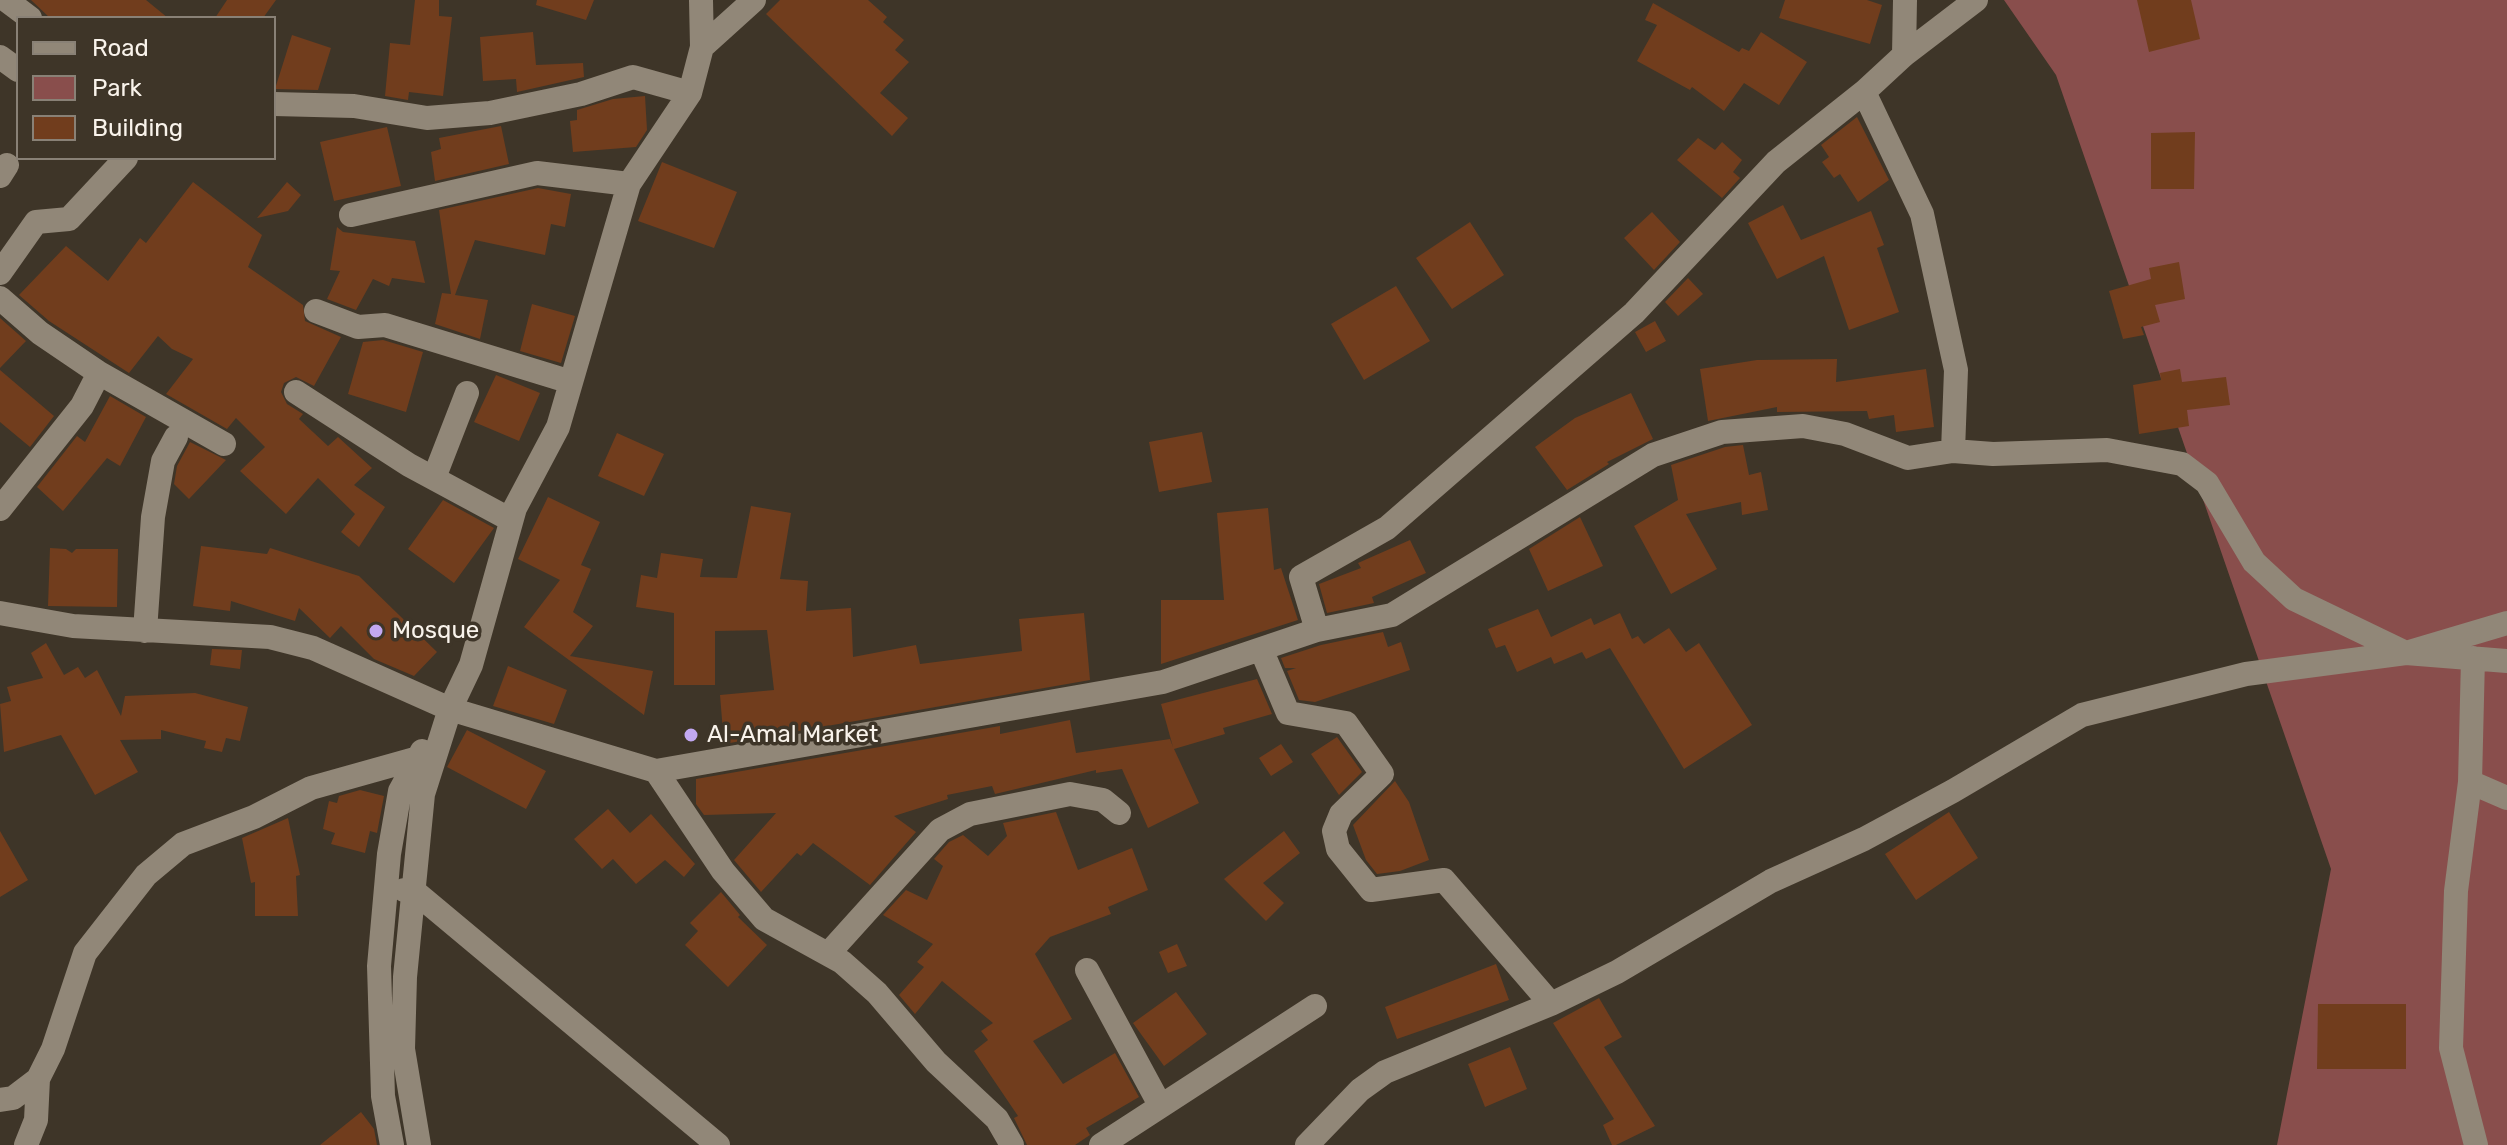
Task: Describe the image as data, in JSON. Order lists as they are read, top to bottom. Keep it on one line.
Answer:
{"places":["Mosque","Al-Amal Market"],"legend":["Road","Park","Building"]}
